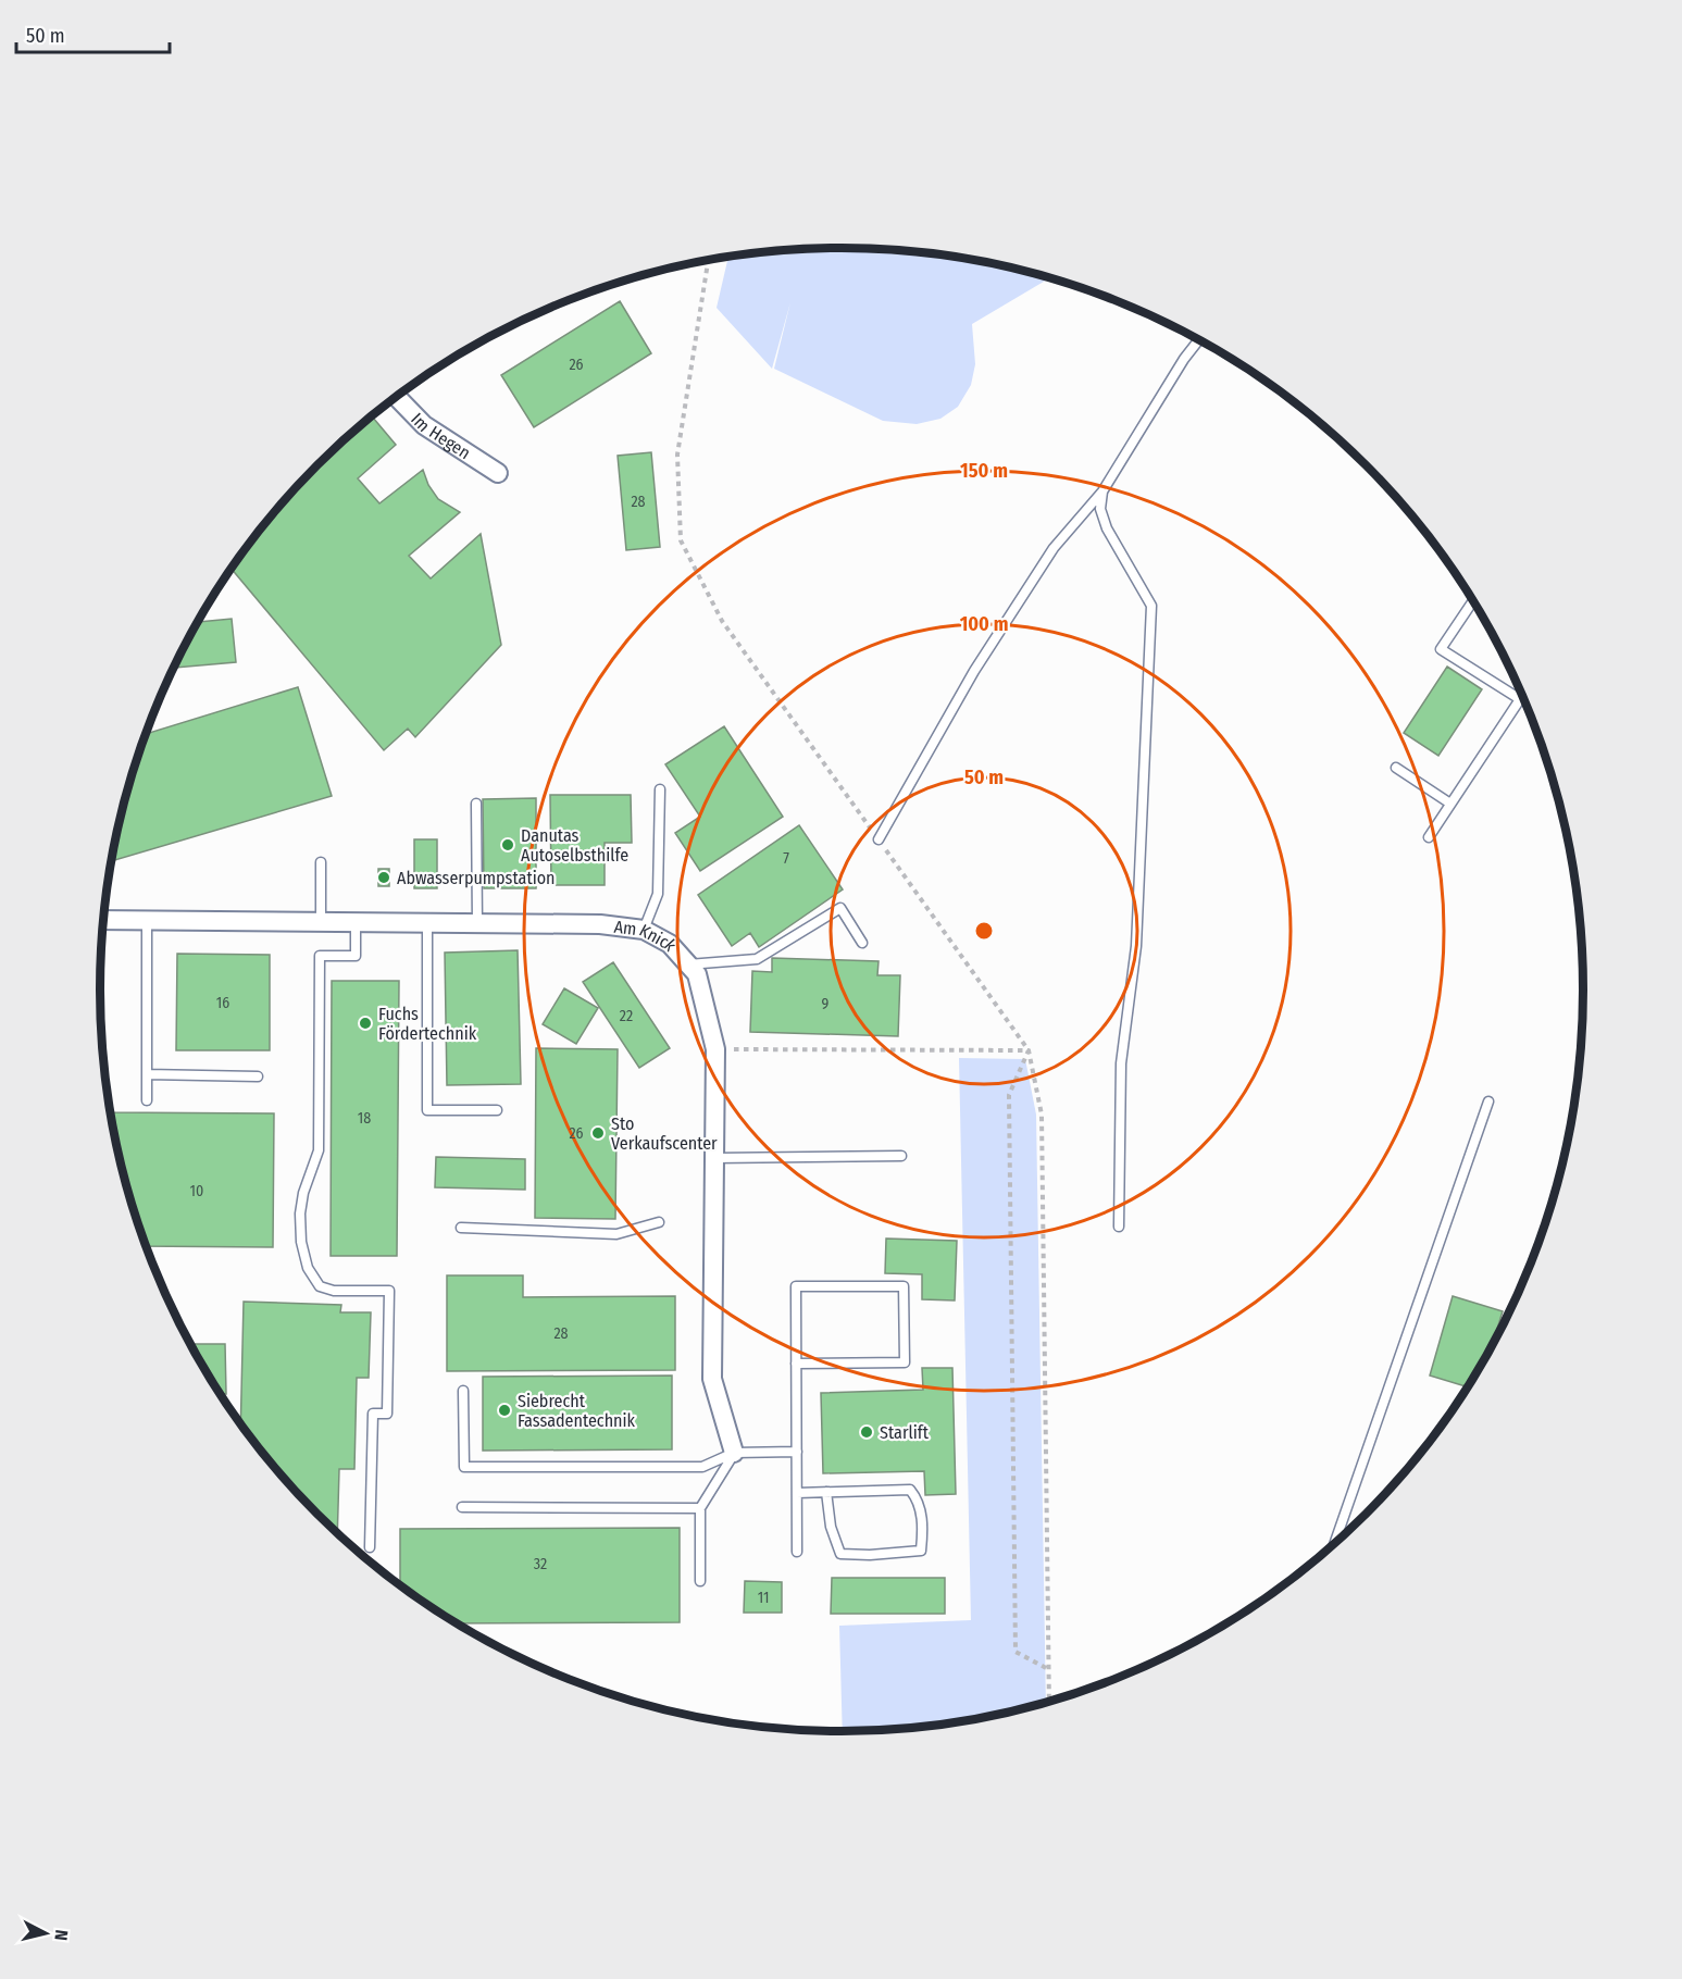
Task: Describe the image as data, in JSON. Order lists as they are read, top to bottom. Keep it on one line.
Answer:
{"streets":{"street":["Im Hegen","Am Knick"]},"places":["Danutas Autoselbsthilfe","Abwasserpumpstation","Fuchs Fördertechnik","Sto Verkaufscenter","Siebrecht Fassadentechnik","Starlift"],"house_numbers":["26","28","7","16","9","22","18","26","10","28","32","11"],"scale_bar":"50 m","north":"right","rings":["150 m","100 m","50 m"]}
